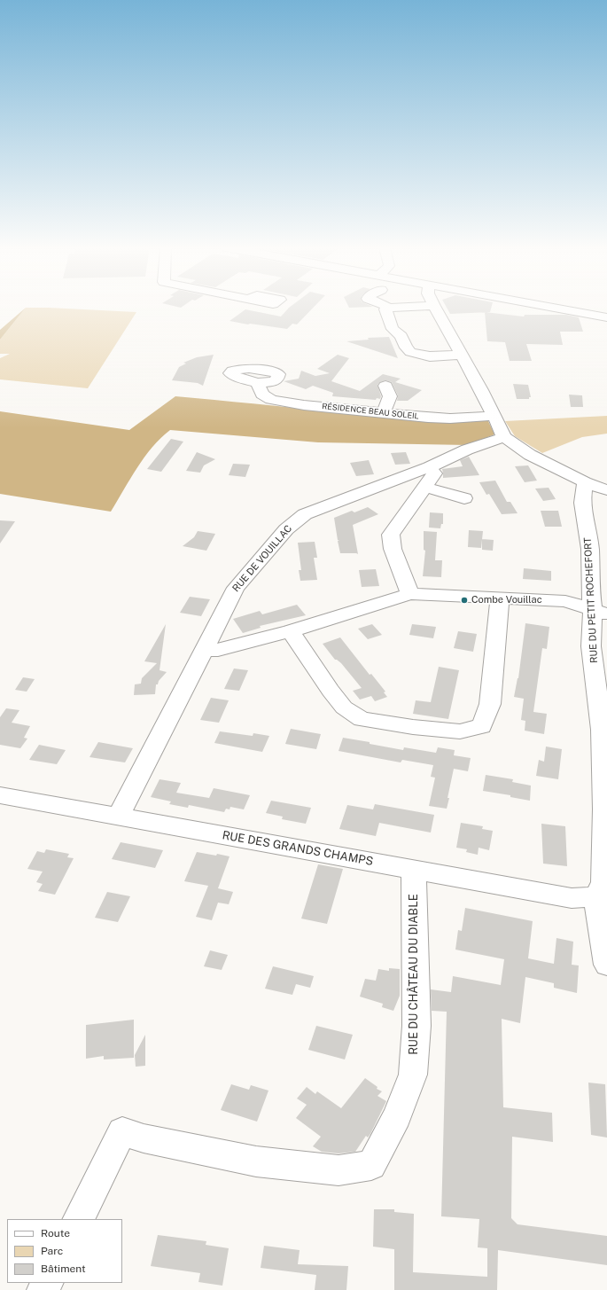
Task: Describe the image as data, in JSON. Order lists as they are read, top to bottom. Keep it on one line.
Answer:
{"streets":{"street":["RÉSIDENCE BEAU SOLEIL","RUE DE VOUILLAC","RUE DU PETIT ROCHEFORT","RUE DES GRANDS CHAMPS","RUE DU CHÂTEAU DU DIABLE"]},"crossings":[["RUE DE VOUILLAC","RUE DES GRANDS CHAMPS"],["RUE DU PETIT ROCHEFORT","RUE DES GRANDS CHAMPS"],["RUE DES GRANDS CHAMPS","RUE DU CHÂTEAU DU DIABLE"]],"places":["Combe Vouillac"],"legend":["Route","Parc","Bâtiment"]}
